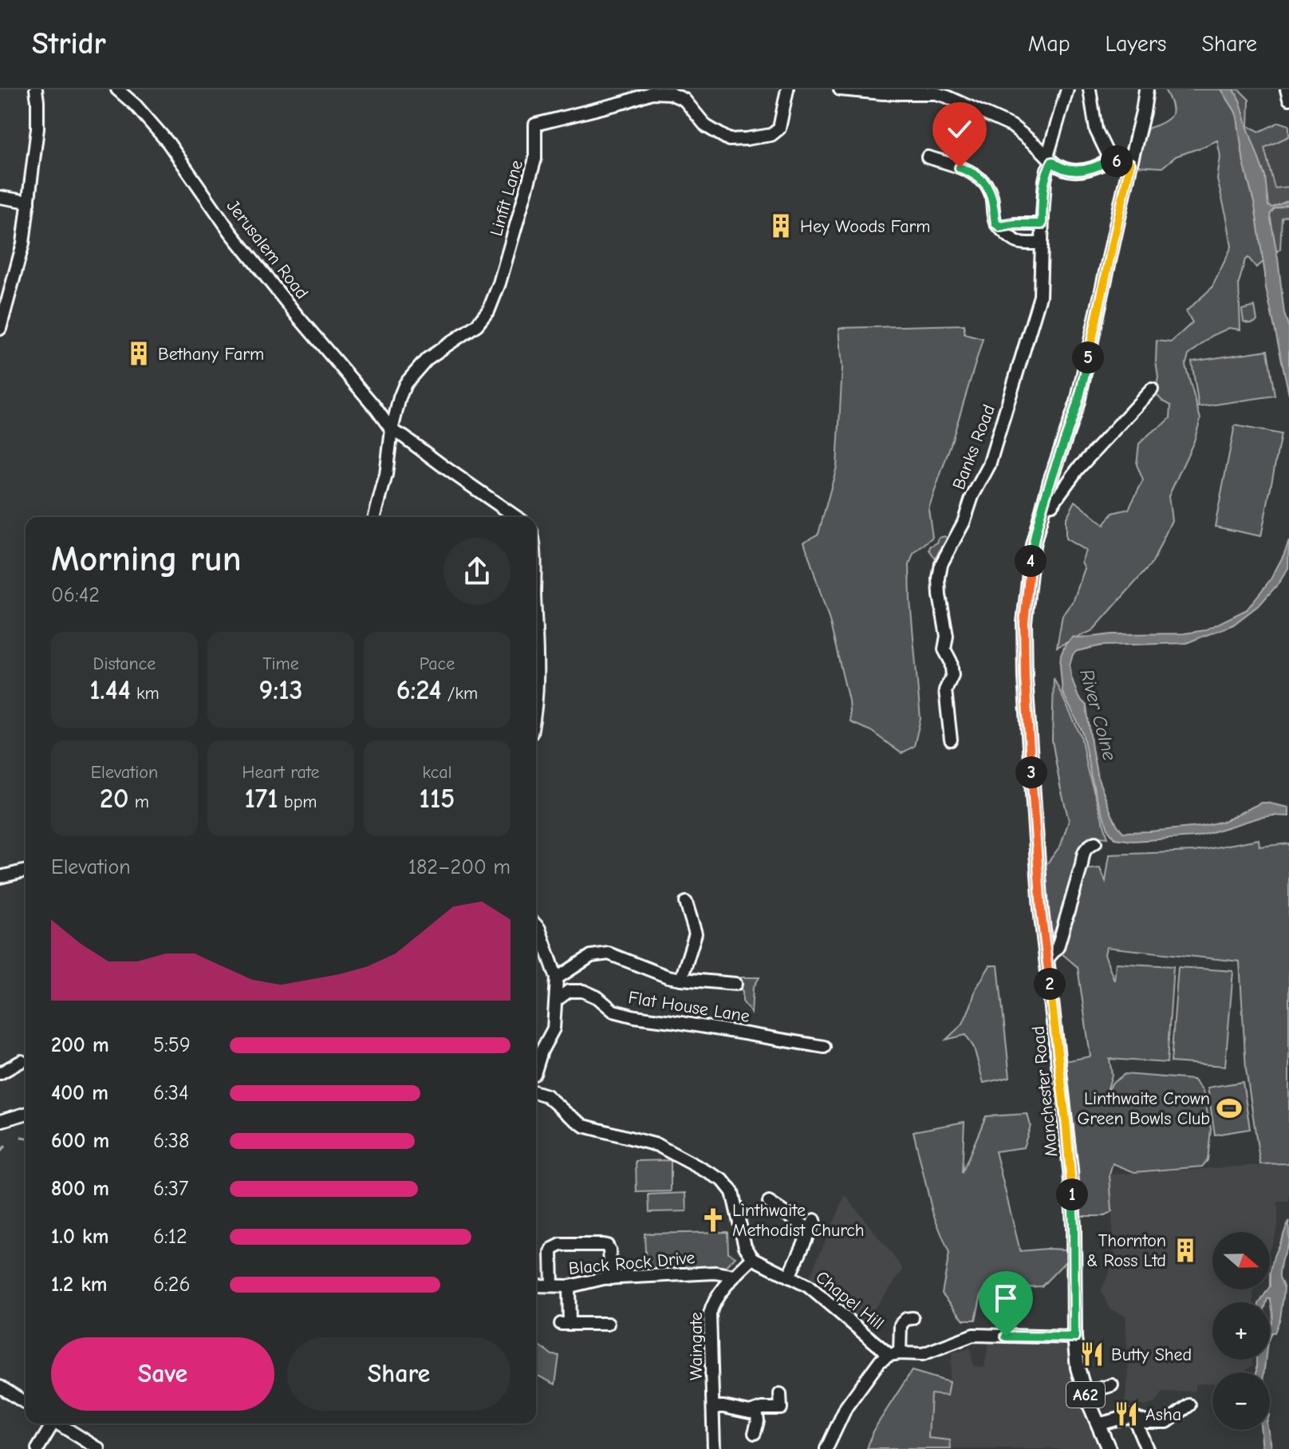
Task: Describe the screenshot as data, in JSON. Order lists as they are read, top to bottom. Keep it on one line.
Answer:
{"streets":{"main road":["Manchester Road","A62"],"street":["Linfit Lane","Jerusalem Road","Banks Road","Flat House Lane","Black Rock Drive","Chapel Hill","Waingate"]},"crossings":[["Linfit Lane","Jerusalem Road"],["Black Rock Drive","Waingate"],["Chapel Hill","Waingate"]],"water":["River Colne"],"places":{"building":["Hey Woods Farm","Bethany Farm","Thornton & Ross Ltd"],"sports":["Linthwaite Crown Green Bowls Club"],"church":["Linthwaite Methodist Church"],"restaurant":["Butty Shed","Asha"]},"north":"right","page":{"header":"Stridr","nav":["Map","Layers","Share"],"pins":["6","5","4","3","2","1"],"heading":["Morning run","06:42"],"stats":[["Distance","1.44 km"],["Time","9:13"],["Pace","6:24 /km"],["Elevation","20 m"],["Heart rate","171 bpm"],["kcal","115"]],"chart":["Elevation","182–200 m"],"list":[{"name":"200 m","note":"5:59"},{"name":"400 m","note":"6:34"},{"name":"600 m","note":"6:38"},{"name":"800 m","note":"6:37"},{"name":"1.0 km","note":"6:12"},{"name":"1.2 km","note":"6:26"}],"map_buttons":["+","−"],"buttons":["Save","Share"]}}
